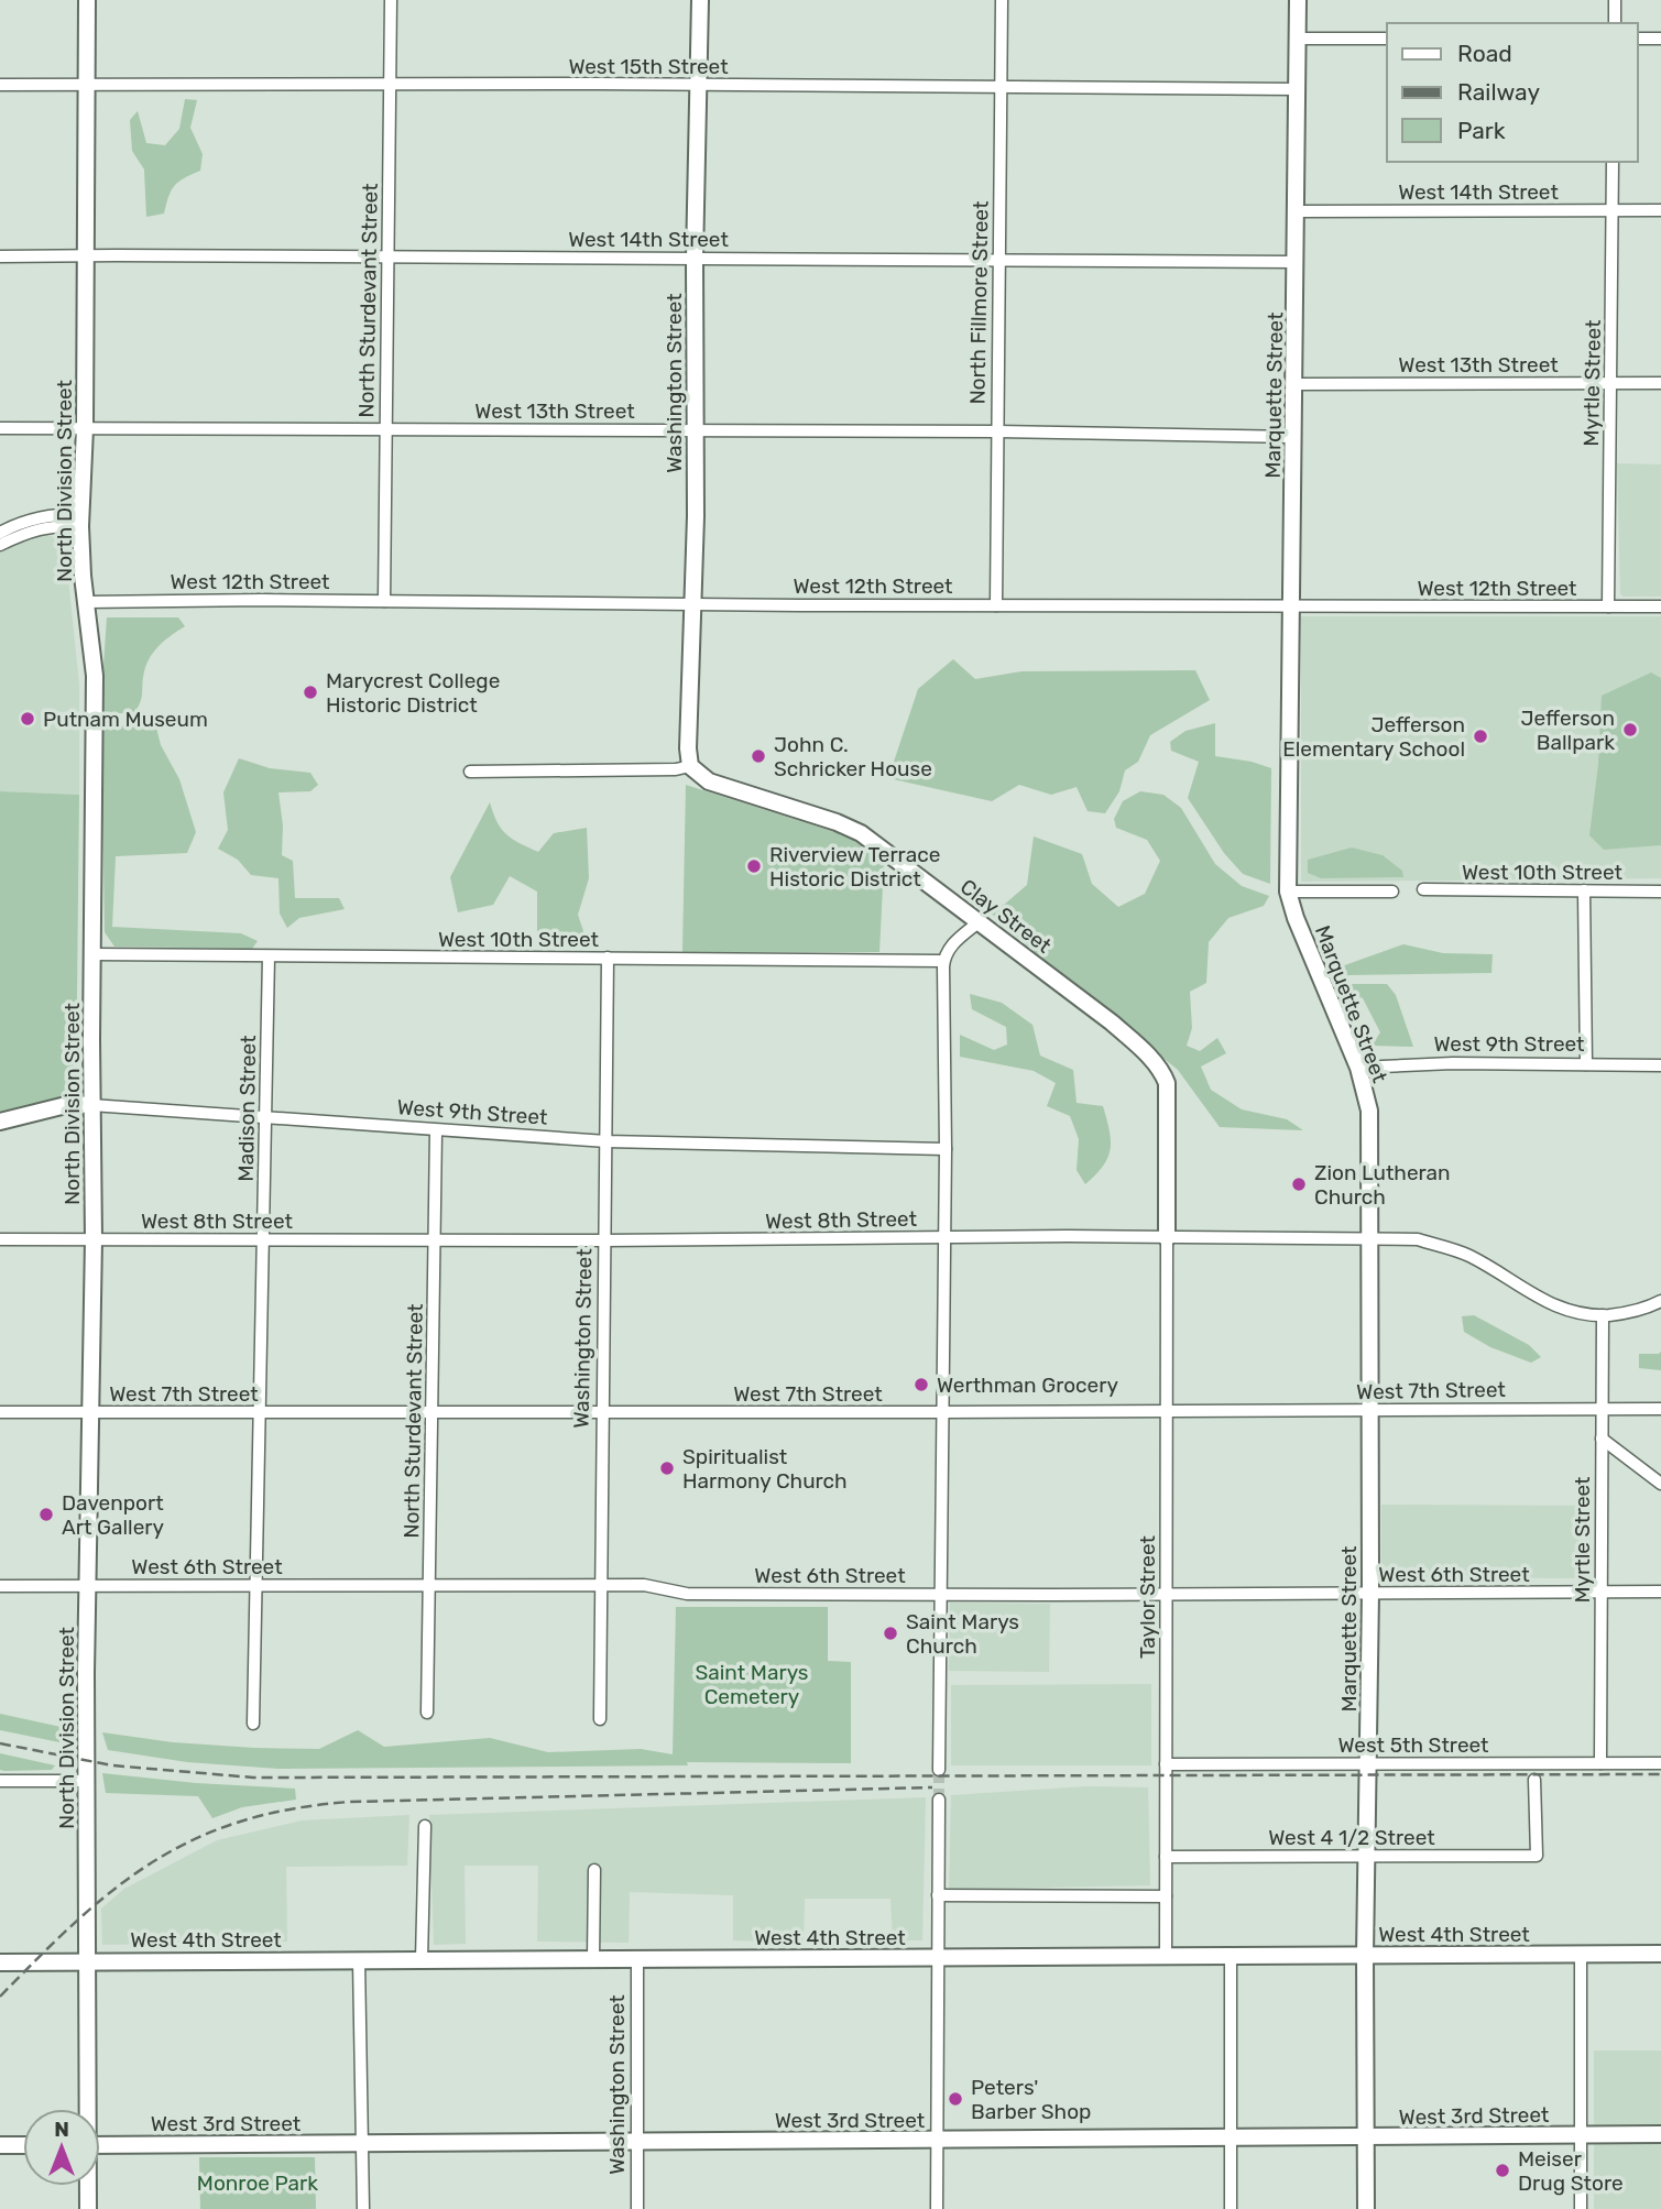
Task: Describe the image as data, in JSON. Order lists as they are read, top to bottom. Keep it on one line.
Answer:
{"streets":{"main road":["Washington Street","Marquette Street","North Division Street","Clay Street","West 9th Street","West 4th Street","West 3rd Street"],"street":["West 15th Street","West 14th Street","North Sturdevant Street","North Fillmore Street","West 13th Street","Myrtle Street","West 12th Street","West 10th Street","Madison Street","West 8th Street","West 7th Street","West 6th Street","Taylor Street","West 5th Street","West 4 1/2 Street"]},"crossings":[["West 15th Street","North Sturdevant Street"],["West 15th Street","North Fillmore Street"],["West 15th Street","Washington Street"],["West 15th Street","Marquette Street"],["West 15th Street","North Division Street"],["West 14th Street","North Sturdevant Street"],["West 14th Street","North Fillmore Street"],["West 14th Street","Washington Street"],["West 14th Street","Myrtle Street"],["West 14th Street","Marquette Street"],["West 14th Street","North Division Street"],["North Sturdevant Street","West 13th Street"],["North Sturdevant Street","West 12th Street"],["North Sturdevant Street","West 9th Street"],["North Sturdevant Street","West 8th Street"],["North Sturdevant Street","West 7th Street"],["North Sturdevant Street","West 6th Street"],["North Fillmore Street","West 13th Street"],["North Fillmore Street","West 12th Street"],["West 13th Street","Washington Street"],["West 13th Street","Myrtle Street"],["West 13th Street","Marquette Street"],["West 13th Street","North Division Street"],["Washington Street","West 12th Street"],["Washington Street","West 10th Street"],["Washington Street","Clay Street"],["Washington Street","West 9th Street"],["Washington Street","West 8th Street"],["Washington Street","West 7th Street"],["Washington Street","West 6th Street"],["Washington Street","West 4th Street"],["Washington Street","West 3rd Street"],["Myrtle Street","West 12th Street"],["Myrtle Street","West 8th Street"],["Myrtle Street","West 7th Street"],["Myrtle Street","West 6th Street"],["Myrtle Street","West 5th Street"],["Marquette Street","West 12th Street"],["Marquette Street","West 9th Street"],["Marquette Street","West 8th Street"],["Marquette Street","West 7th Street"],["Marquette Street","West 6th Street"],["Marquette Street","West 5th Street"],["Marquette Street","West 4 1/2 Street"],["Marquette Street","West 4th Street"],["Marquette Street","West 3rd Street"],["North Division Street","West 12th Street"],["North Division Street","West 10th Street"],["North Division Street","West 9th Street"],["North Division Street","West 8th Street"],["North Division Street","West 7th Street"],["North Division Street","West 6th Street"],["North Division Street","West 4th Street"],["West 10th Street","Madison Street"],["Clay Street","West 8th Street"],["Clay Street","Taylor Street"],["West 9th Street","Madison Street"],["Madison Street","West 8th Street"],["Madison Street","West 7th Street"],["Madison Street","West 6th Street"],["West 8th Street","Taylor Street"],["West 7th Street","Taylor Street"],["West 6th Street","Taylor Street"],["Taylor Street","West 5th Street"],["Taylor Street","West 4 1/2 Street"],["Taylor Street","West 4th Street"]],"parks":["Saint Marys Cemetery","Monroe Park"],"places":["Marycrest College Historic District","Putnam Museum","Jefferson Ballpark","Jefferson Elementary School","John C. Schricker House","Riverview Terrace Historic District","Zion Lutheran Church","Werthman Grocery","Spiritualist Harmony Church","Davenport Art Gallery","Saint Marys Church","Peters' Barber Shop","Meiser Drug Store"],"legend":["Road","Railway","Park"],"north":"top"}
